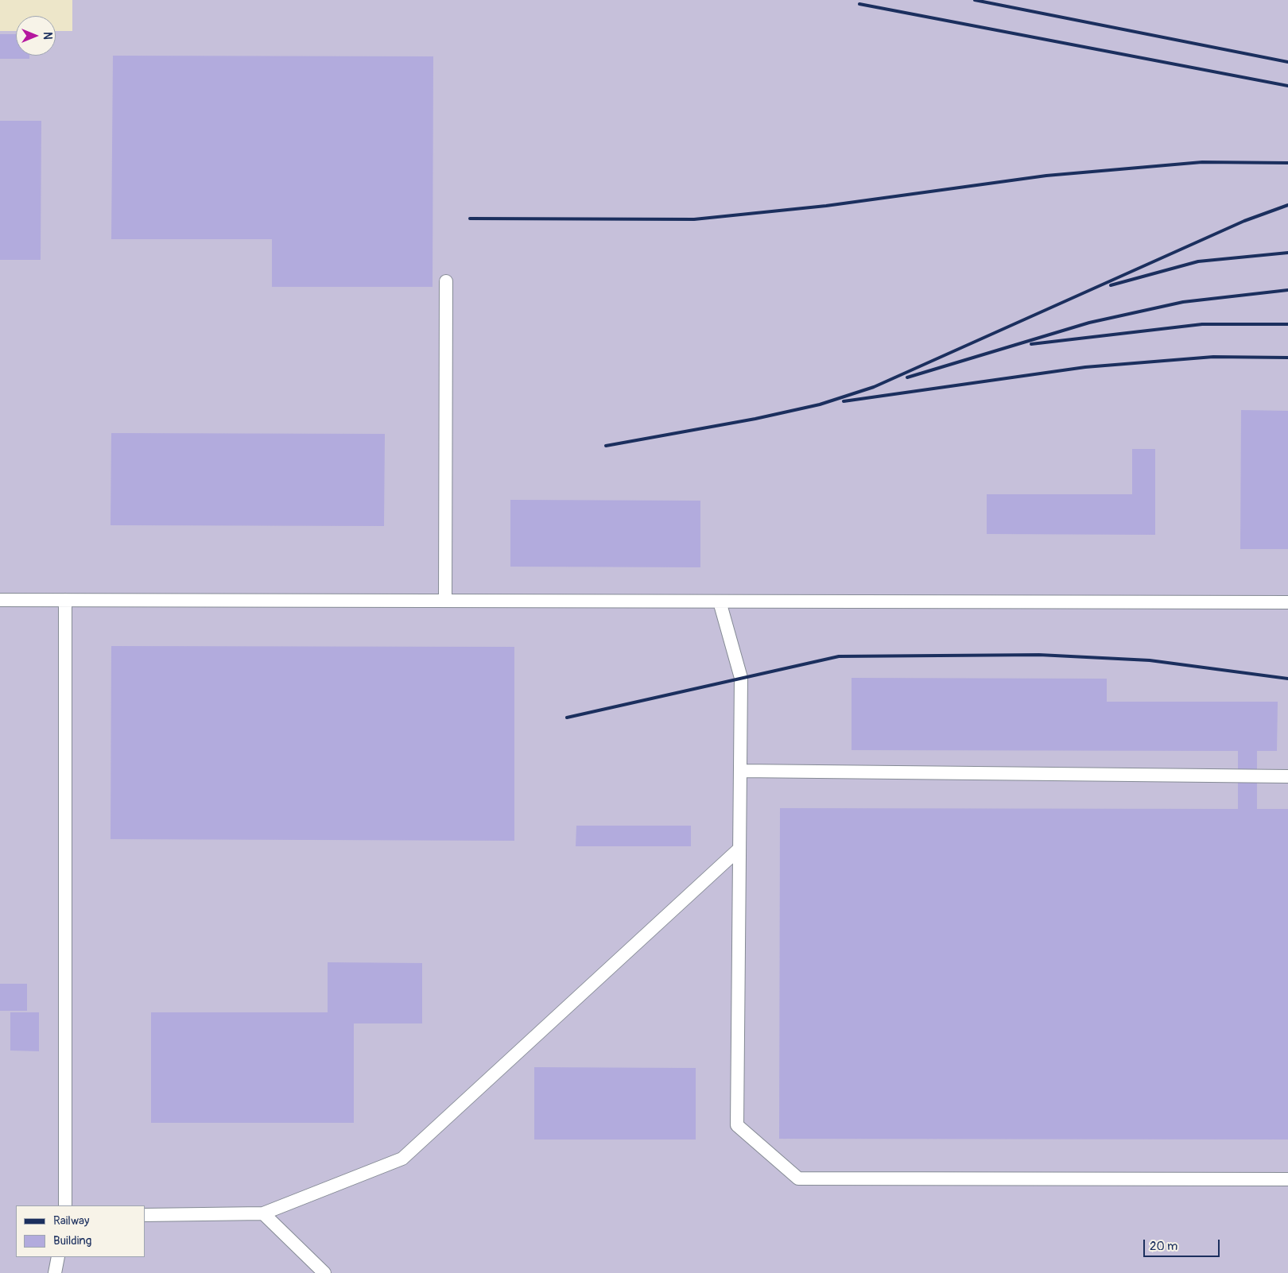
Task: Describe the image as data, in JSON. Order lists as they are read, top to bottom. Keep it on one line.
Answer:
{"legend":["Railway","Building"],"scale_bar":"20 m","north":"right"}
